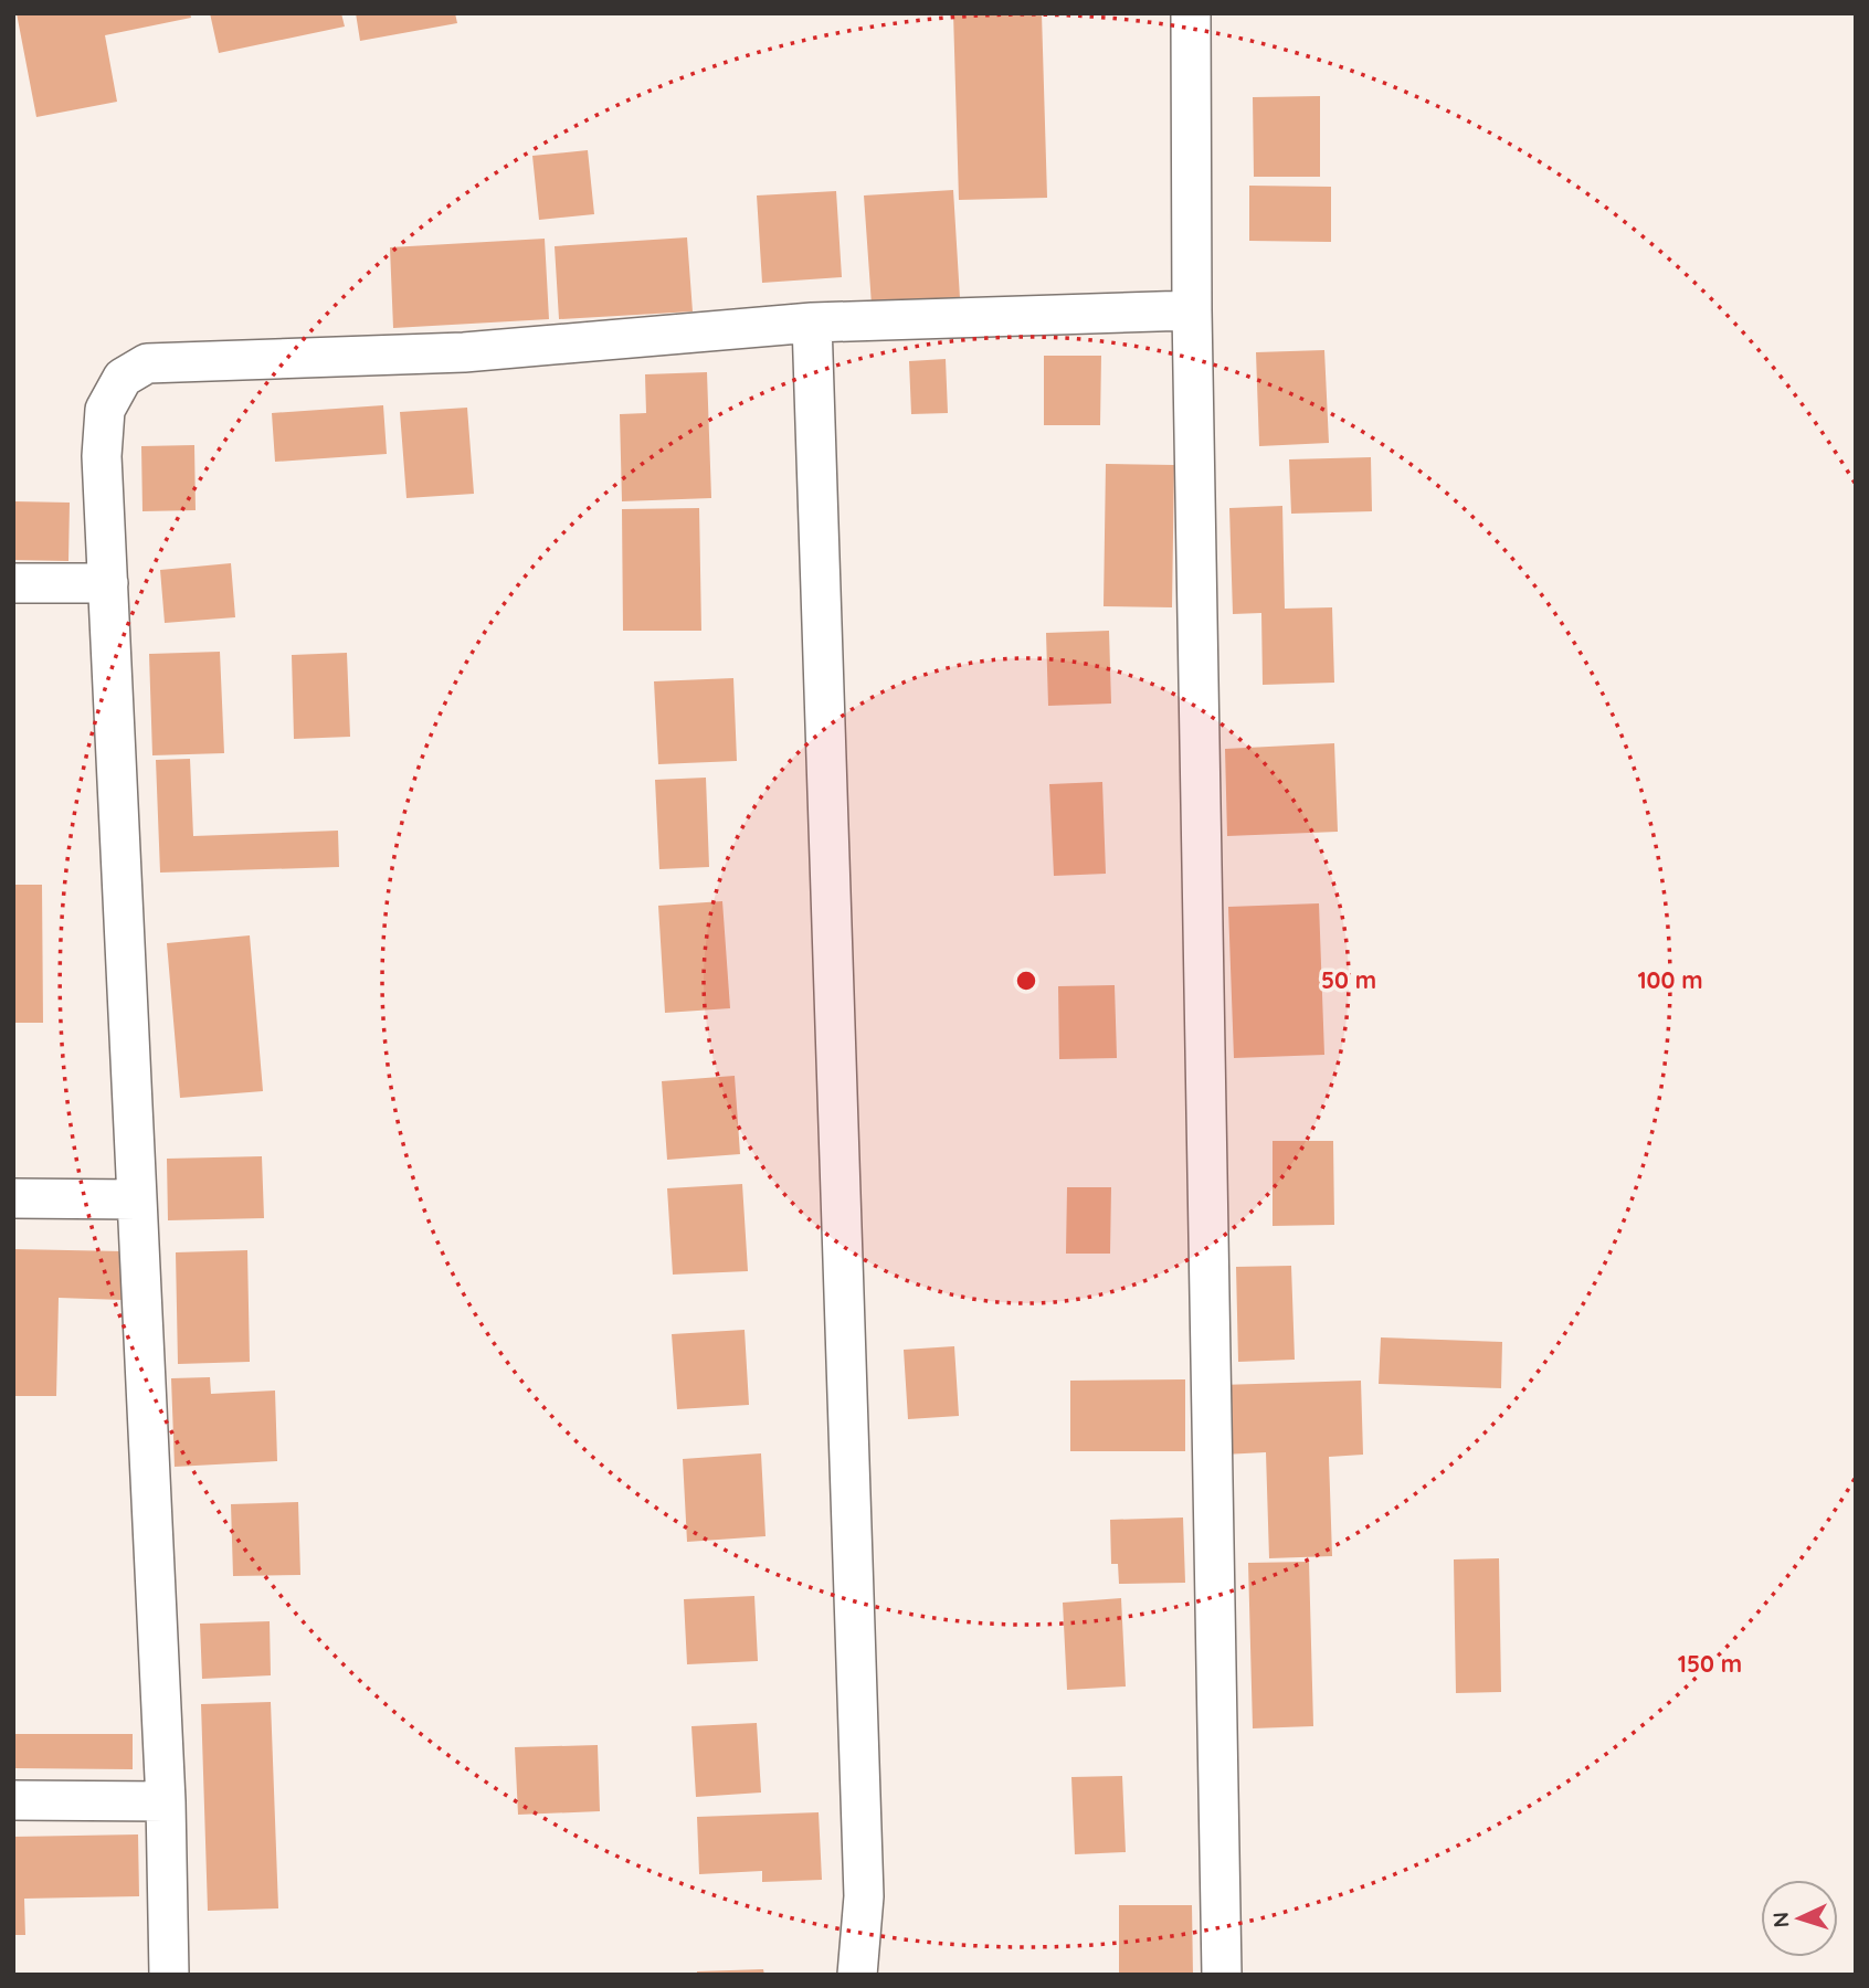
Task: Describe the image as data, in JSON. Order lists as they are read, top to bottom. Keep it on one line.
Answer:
{"north":"left","rings":["50 m","100 m","150 m"]}
